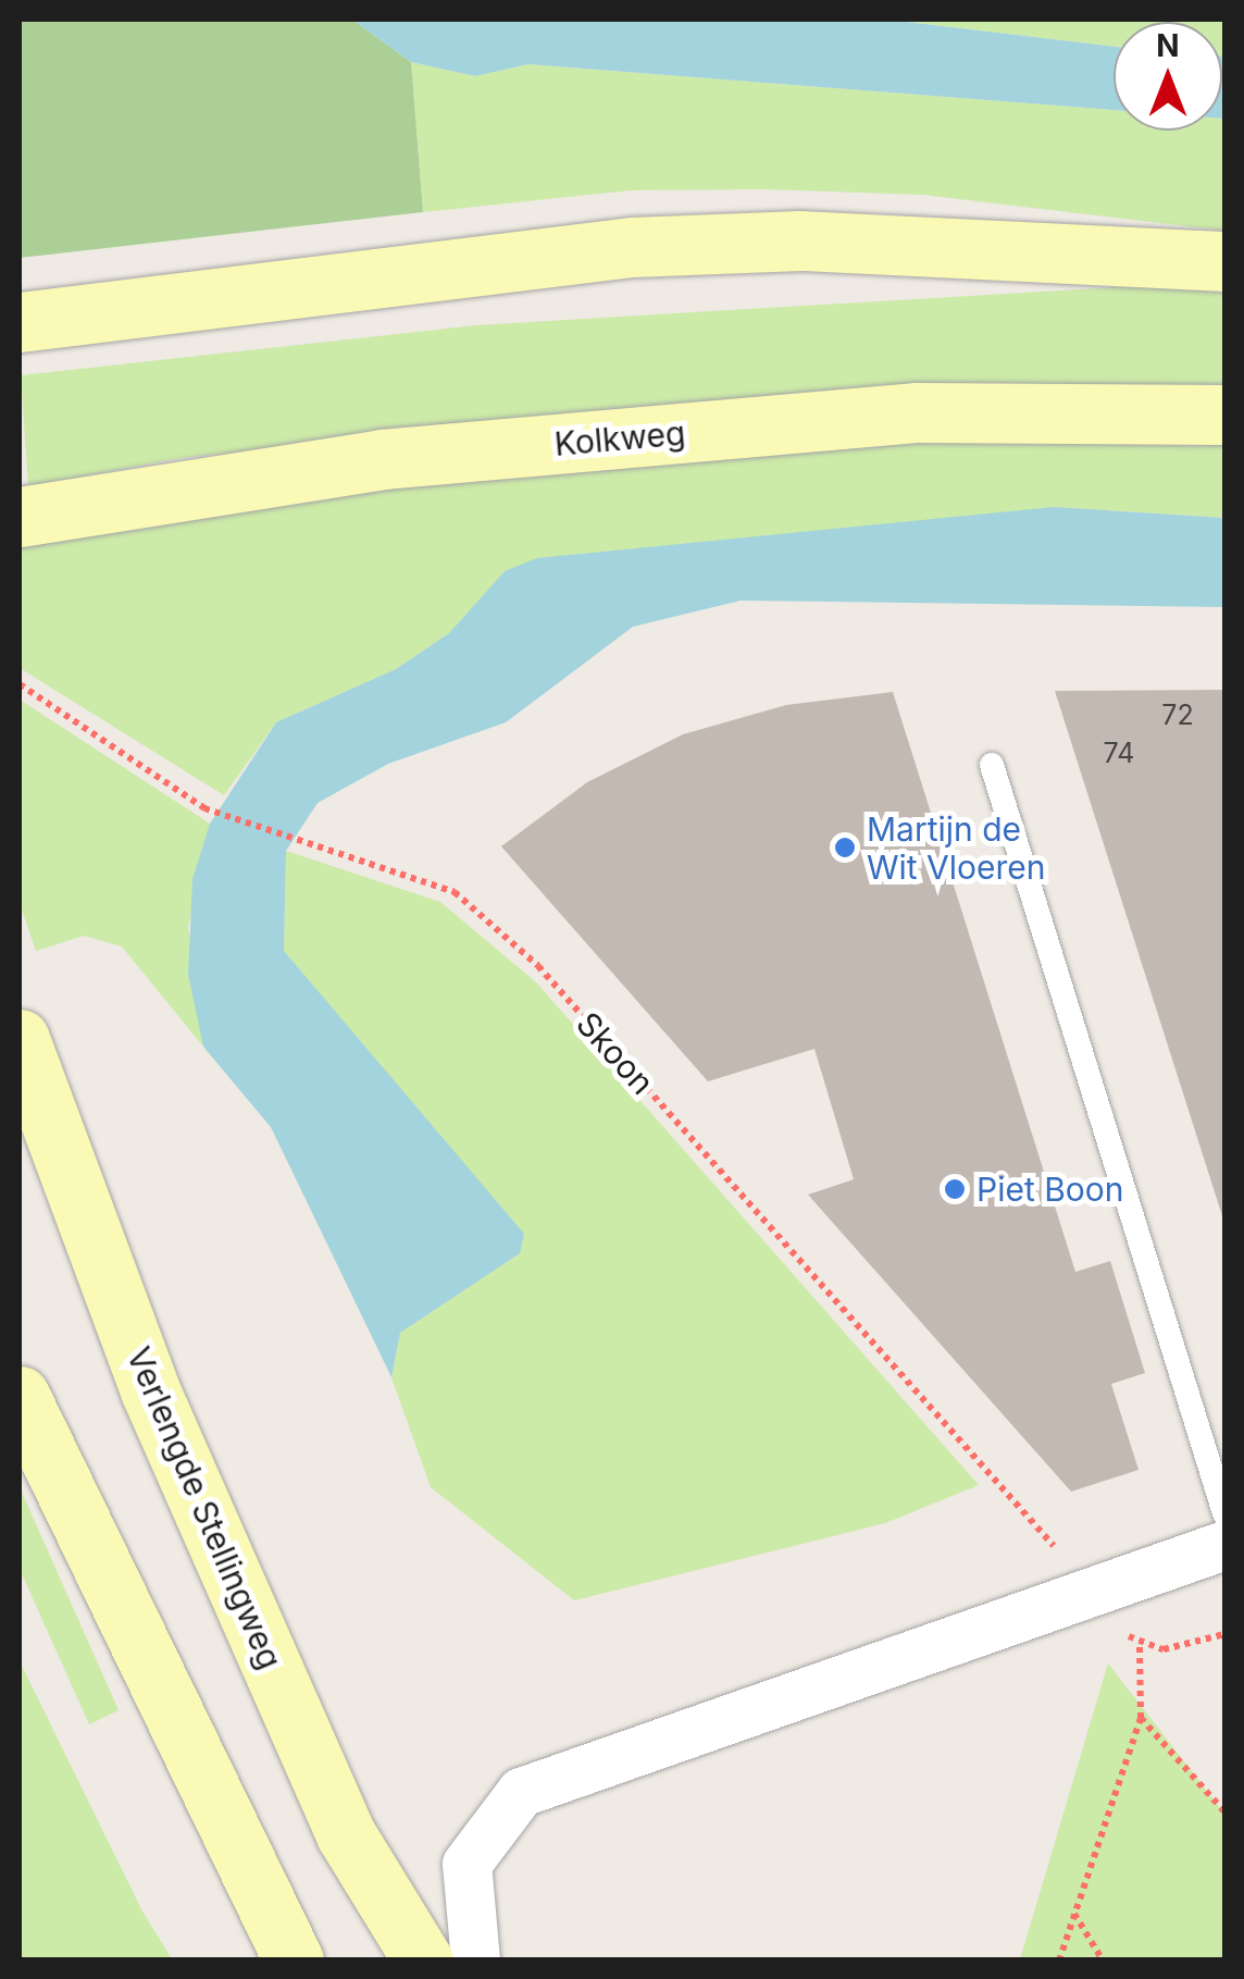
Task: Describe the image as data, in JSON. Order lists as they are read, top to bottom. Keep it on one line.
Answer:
{"streets":{"street":["Kolkweg","Verlengde Stellingweg"],"path":["Skoon"]},"places":["Martijn de Wit Vloeren","Piet Boon"],"house_numbers":["72","74"],"north":"top"}
